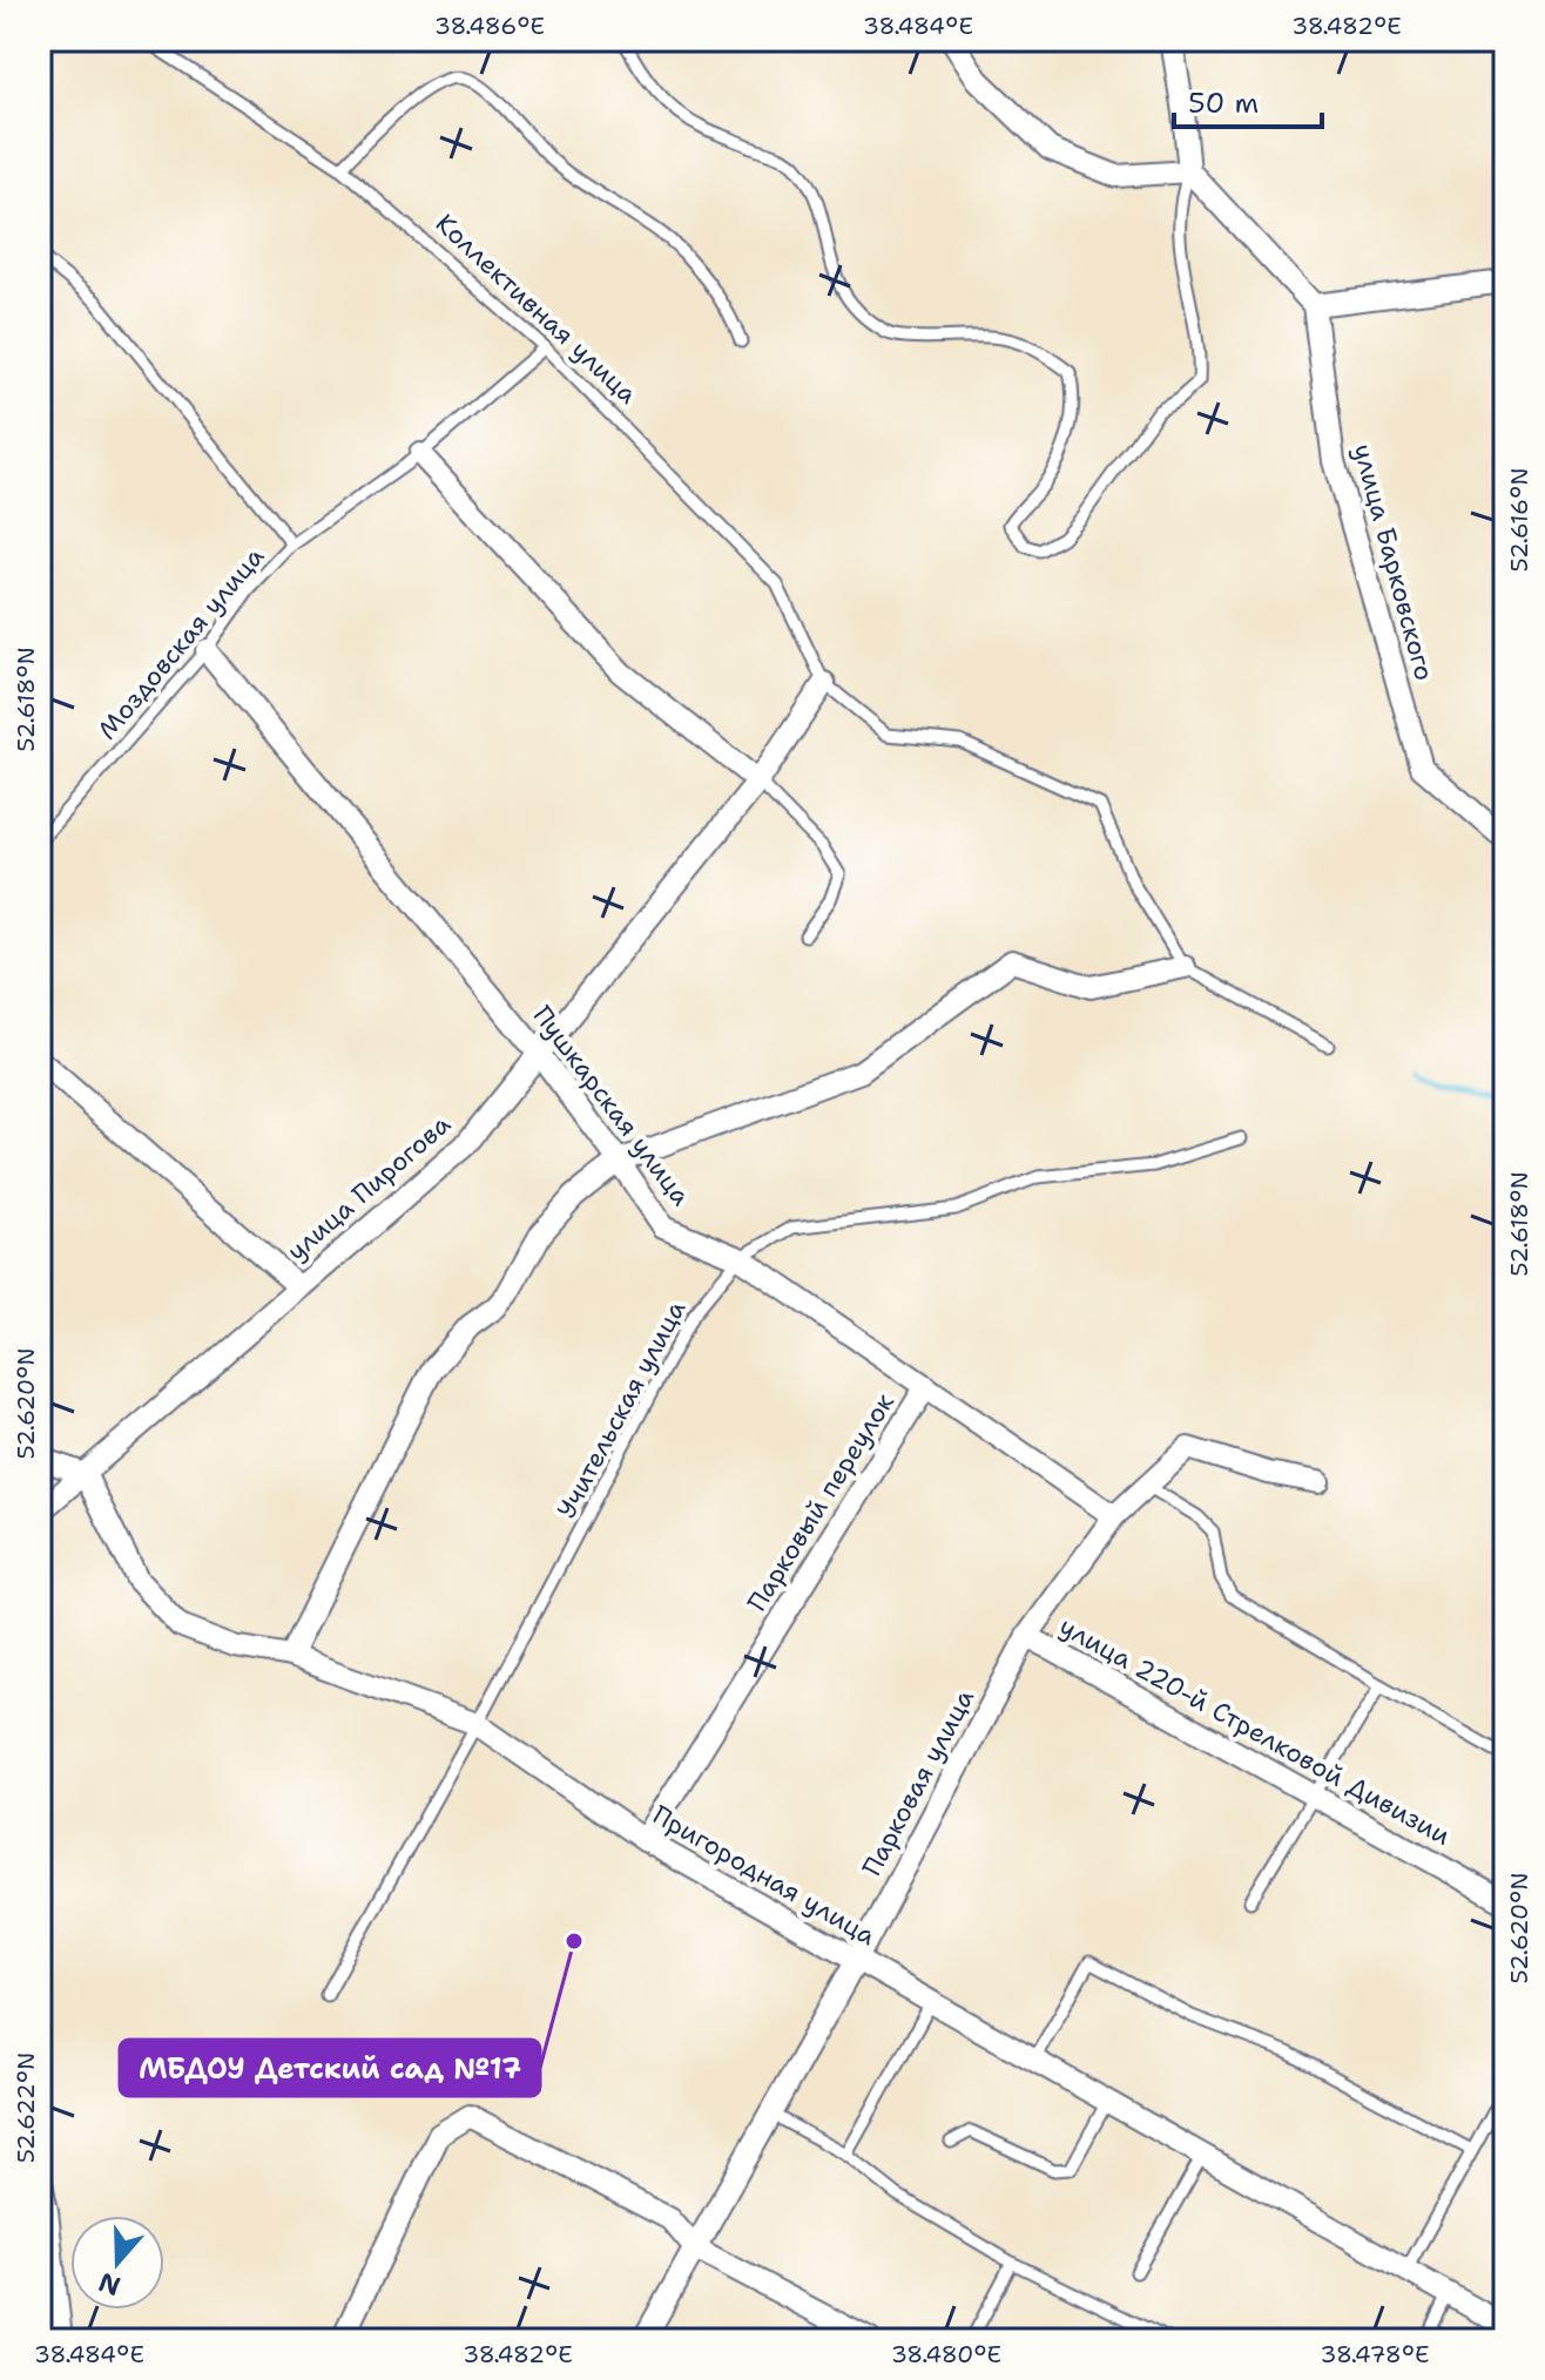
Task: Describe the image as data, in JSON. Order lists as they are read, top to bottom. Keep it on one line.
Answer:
{"streets":{"street":["улица Барковского","Пушкарская улица","улица Пирогова","Парковый переулок","улица 220-й Стрелковой Дивизии","Парковая улица","Пригородная улица"],"lane":["Коллективная улица","Моздовская улица","Учительская улица"]},"crossings":[["Коллективная улица","Моздовская улица"],["Коллективная улица","улица Пирогова"],["Моздовская улица","Пушкарская улица"],["Пушкарская улица","улица Пирогова"],["Пушкарская улица","Учительская улица"],["Пушкарская улица","Парковый переулок"],["Пушкарская улица","Парковая улица"],["улица Пирогова","Пригородная улица"],["Учительская улица","Пригородная улица"],["Парковый переулок","Пригородная улица"],["улица 220-й Стрелковой Дивизии","Парковая улица"],["Парковая улица","Пригородная улица"]],"places":["МБДОУ Детский сад №17"],"scale_bar":"50 m","north":"bottom","coordinates":["38.486°E","38.484°E","38.482°E","52.616°N","52.618°N","52.620°N","52.622°N","38.480°E","38.478°E"]}
